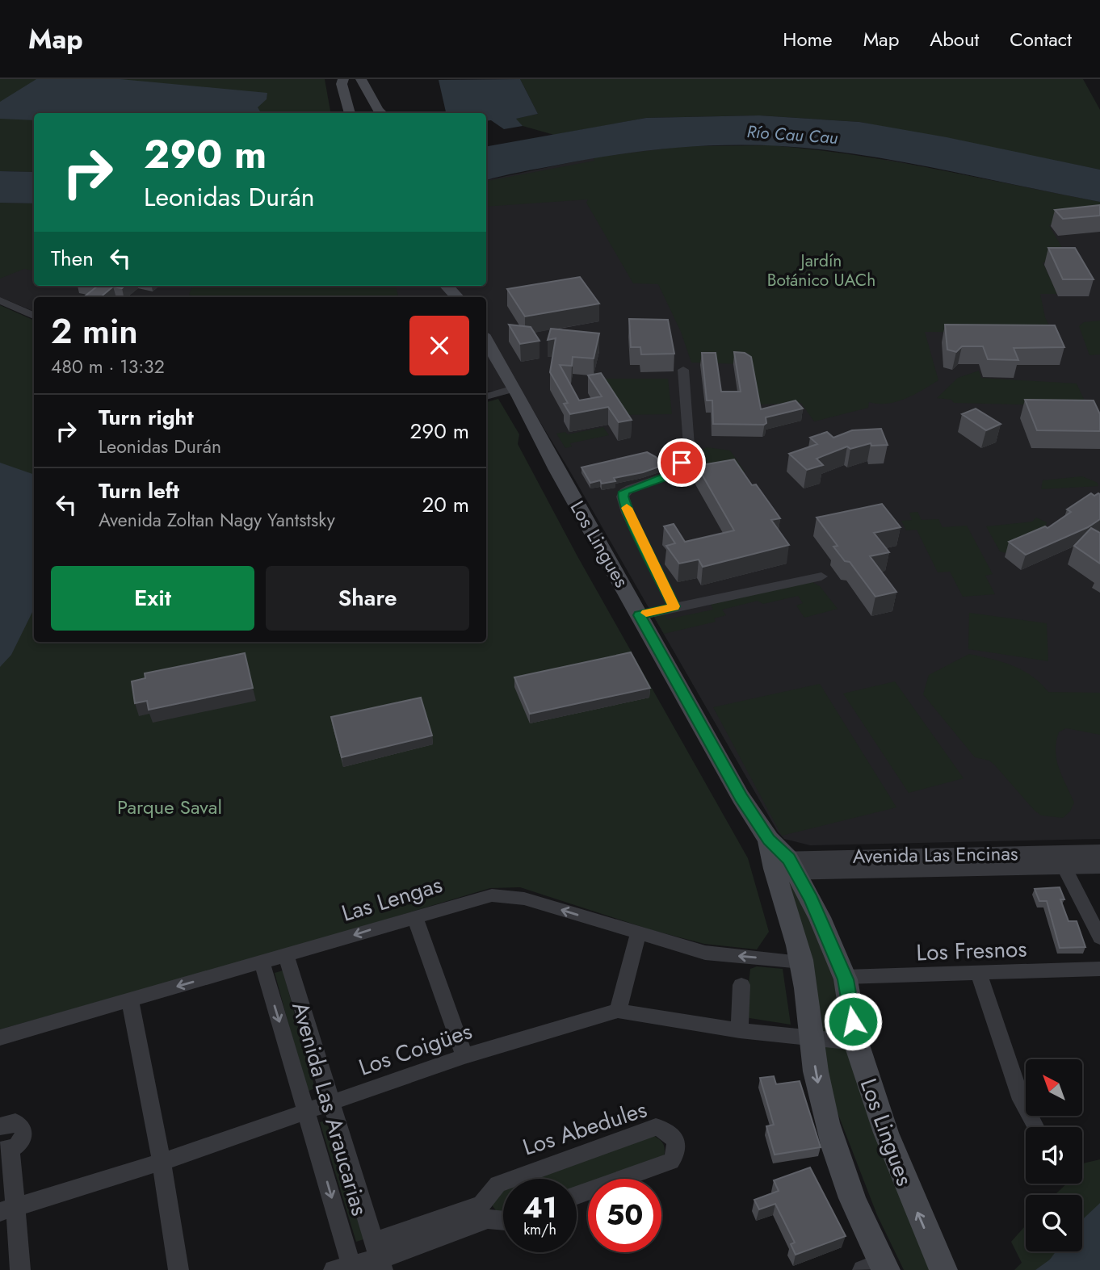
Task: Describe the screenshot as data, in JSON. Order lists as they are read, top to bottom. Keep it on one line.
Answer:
{"streets":{"main road":["Los Lingues"],"street":["Avenida Las Encinas","Las Lengas","Los Fresnos","Los Coigües","Avenida Las Araucarias","Los Abedules"]},"crossings":[["Los Lingues","Avenida Las Encinas"],["Los Lingues","Las Lengas"],["Los Lingues","Los Fresnos"],["Los Lingues","Los Coigües"],["Las Lengas","Avenida Las Araucarias"],["Los Coigües","Avenida Las Araucarias"],["Avenida Las Araucarias","Los Abedules"]],"one_way":["Las Lengas"],"water":["Río Cau Cau"],"parks":["Jardín Botánico UACh","Parque Saval"],"north":"top left","page":{"header":"Map","nav":["Home","Map","About","Contact"],"turn":["290 m","Leonidas Durán"],"then":"Then","heading":["2 min","480 m · 13:32"],"list":[{"name":"Turn right","note":"Leonidas Durán","value":"290 m"},{"name":"Turn left","note":"Avenida Zoltan Nagy Yantstsky","value":"20 m"}],"buttons":["Exit","Share"],"speed":"41 km/h","limit":"50"}}
